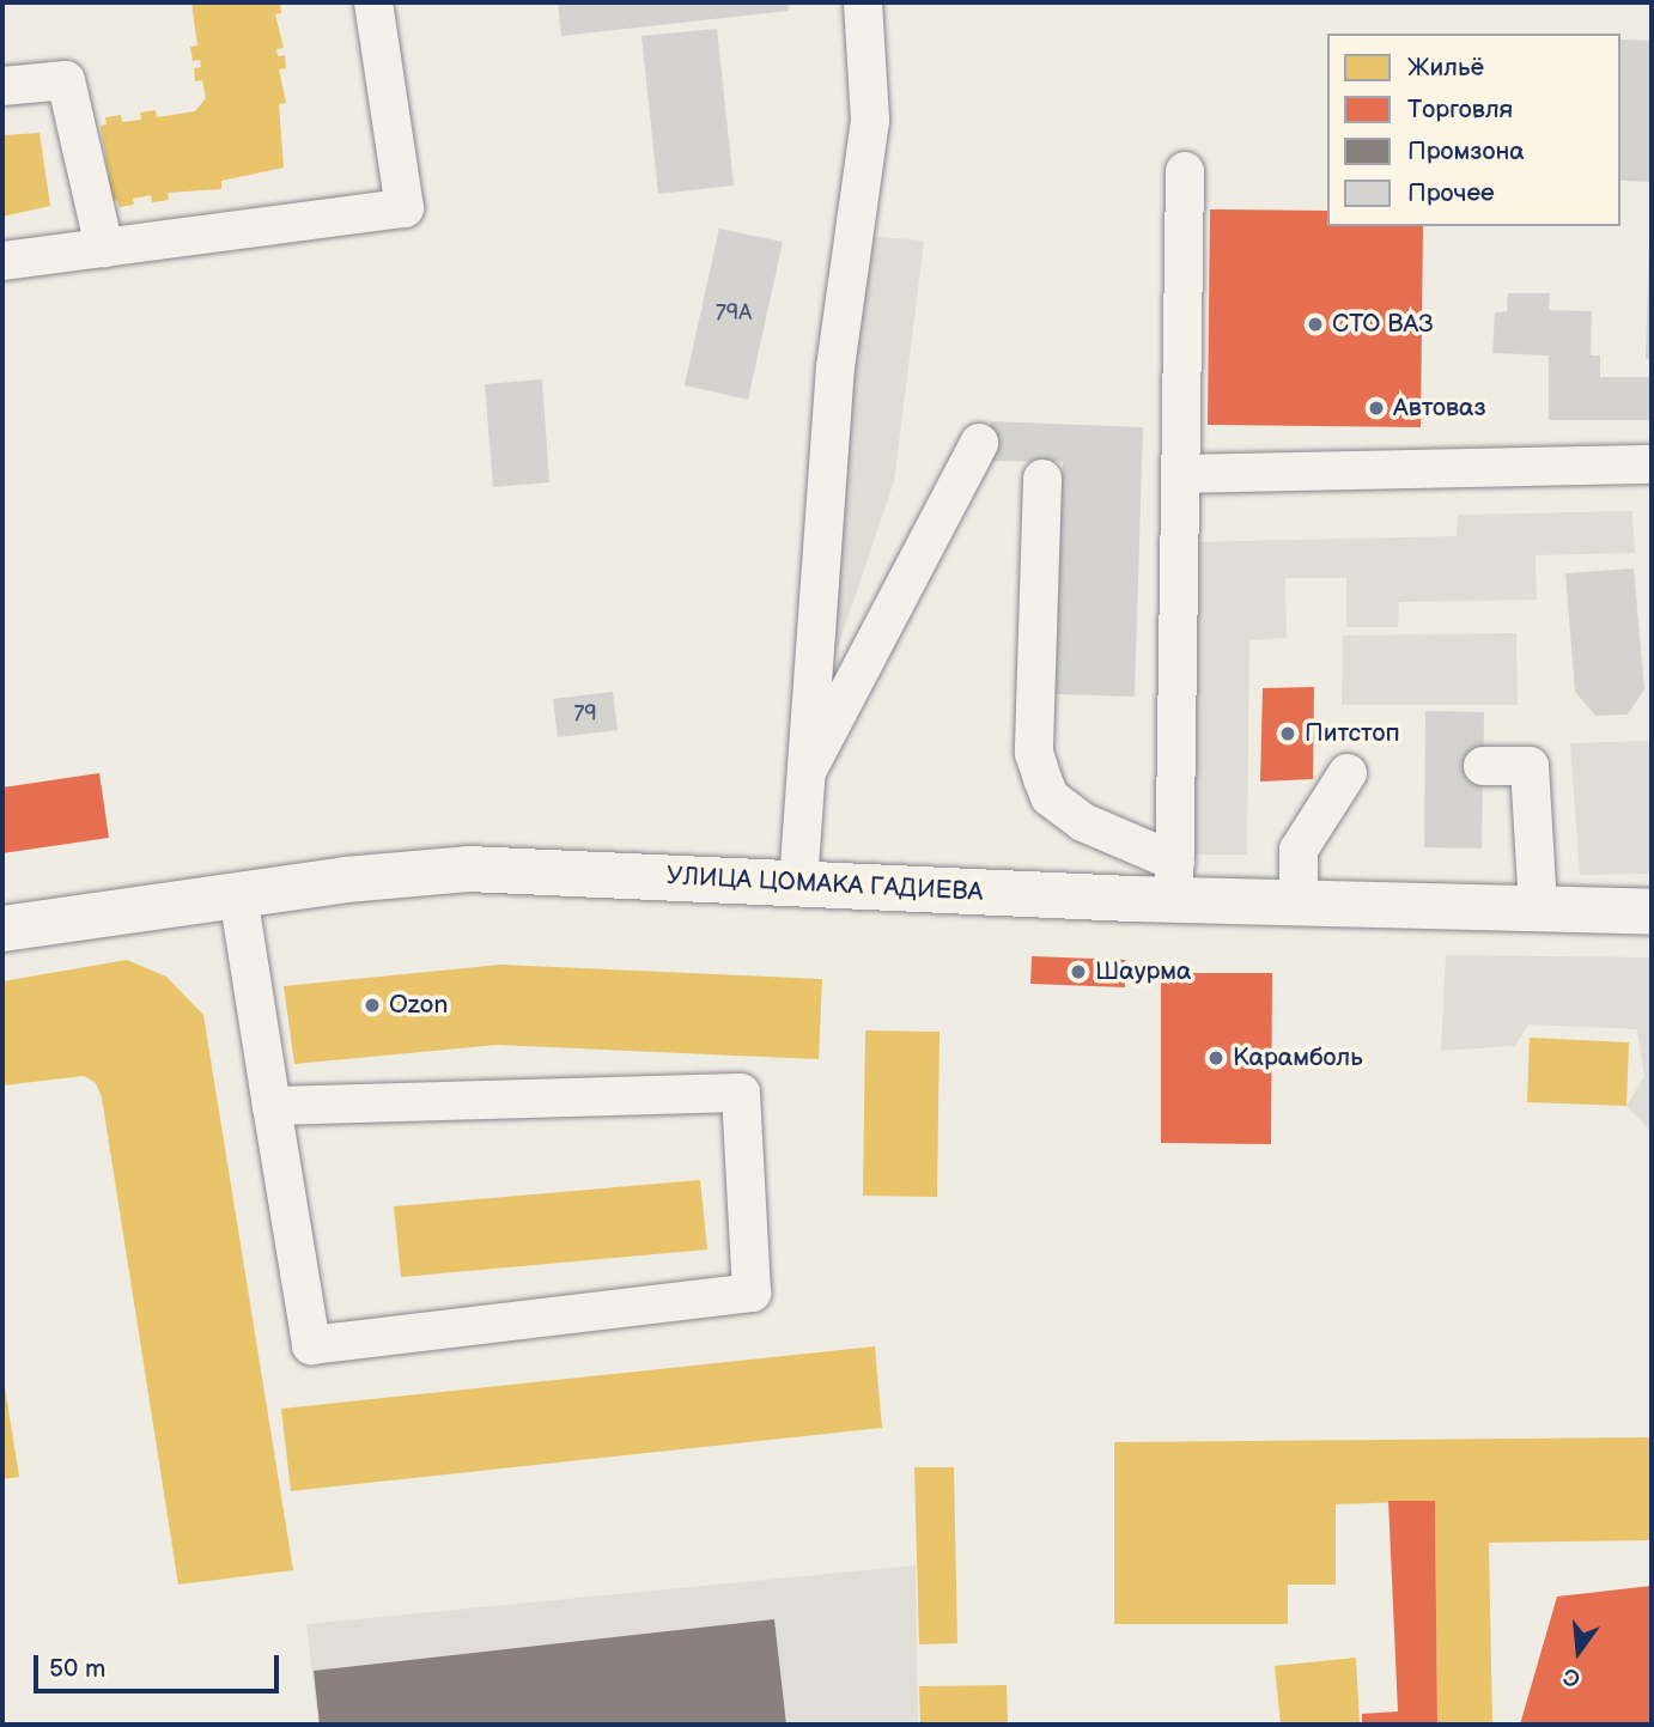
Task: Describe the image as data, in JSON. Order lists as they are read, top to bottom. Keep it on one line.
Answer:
{"streets":{"main road":["УЛИЦА ЦОМАКА ГАДИЕВА"]},"places":["СТО ВАЗ","Автоваз","Питстоп","Шаурма","Ozon","Карамболь"],"house_numbers":["79А","79"],"legend":["Жильё","Торговля","Промзона","Прочее"],"scale_bar":"50 m","north":"bottom"}
